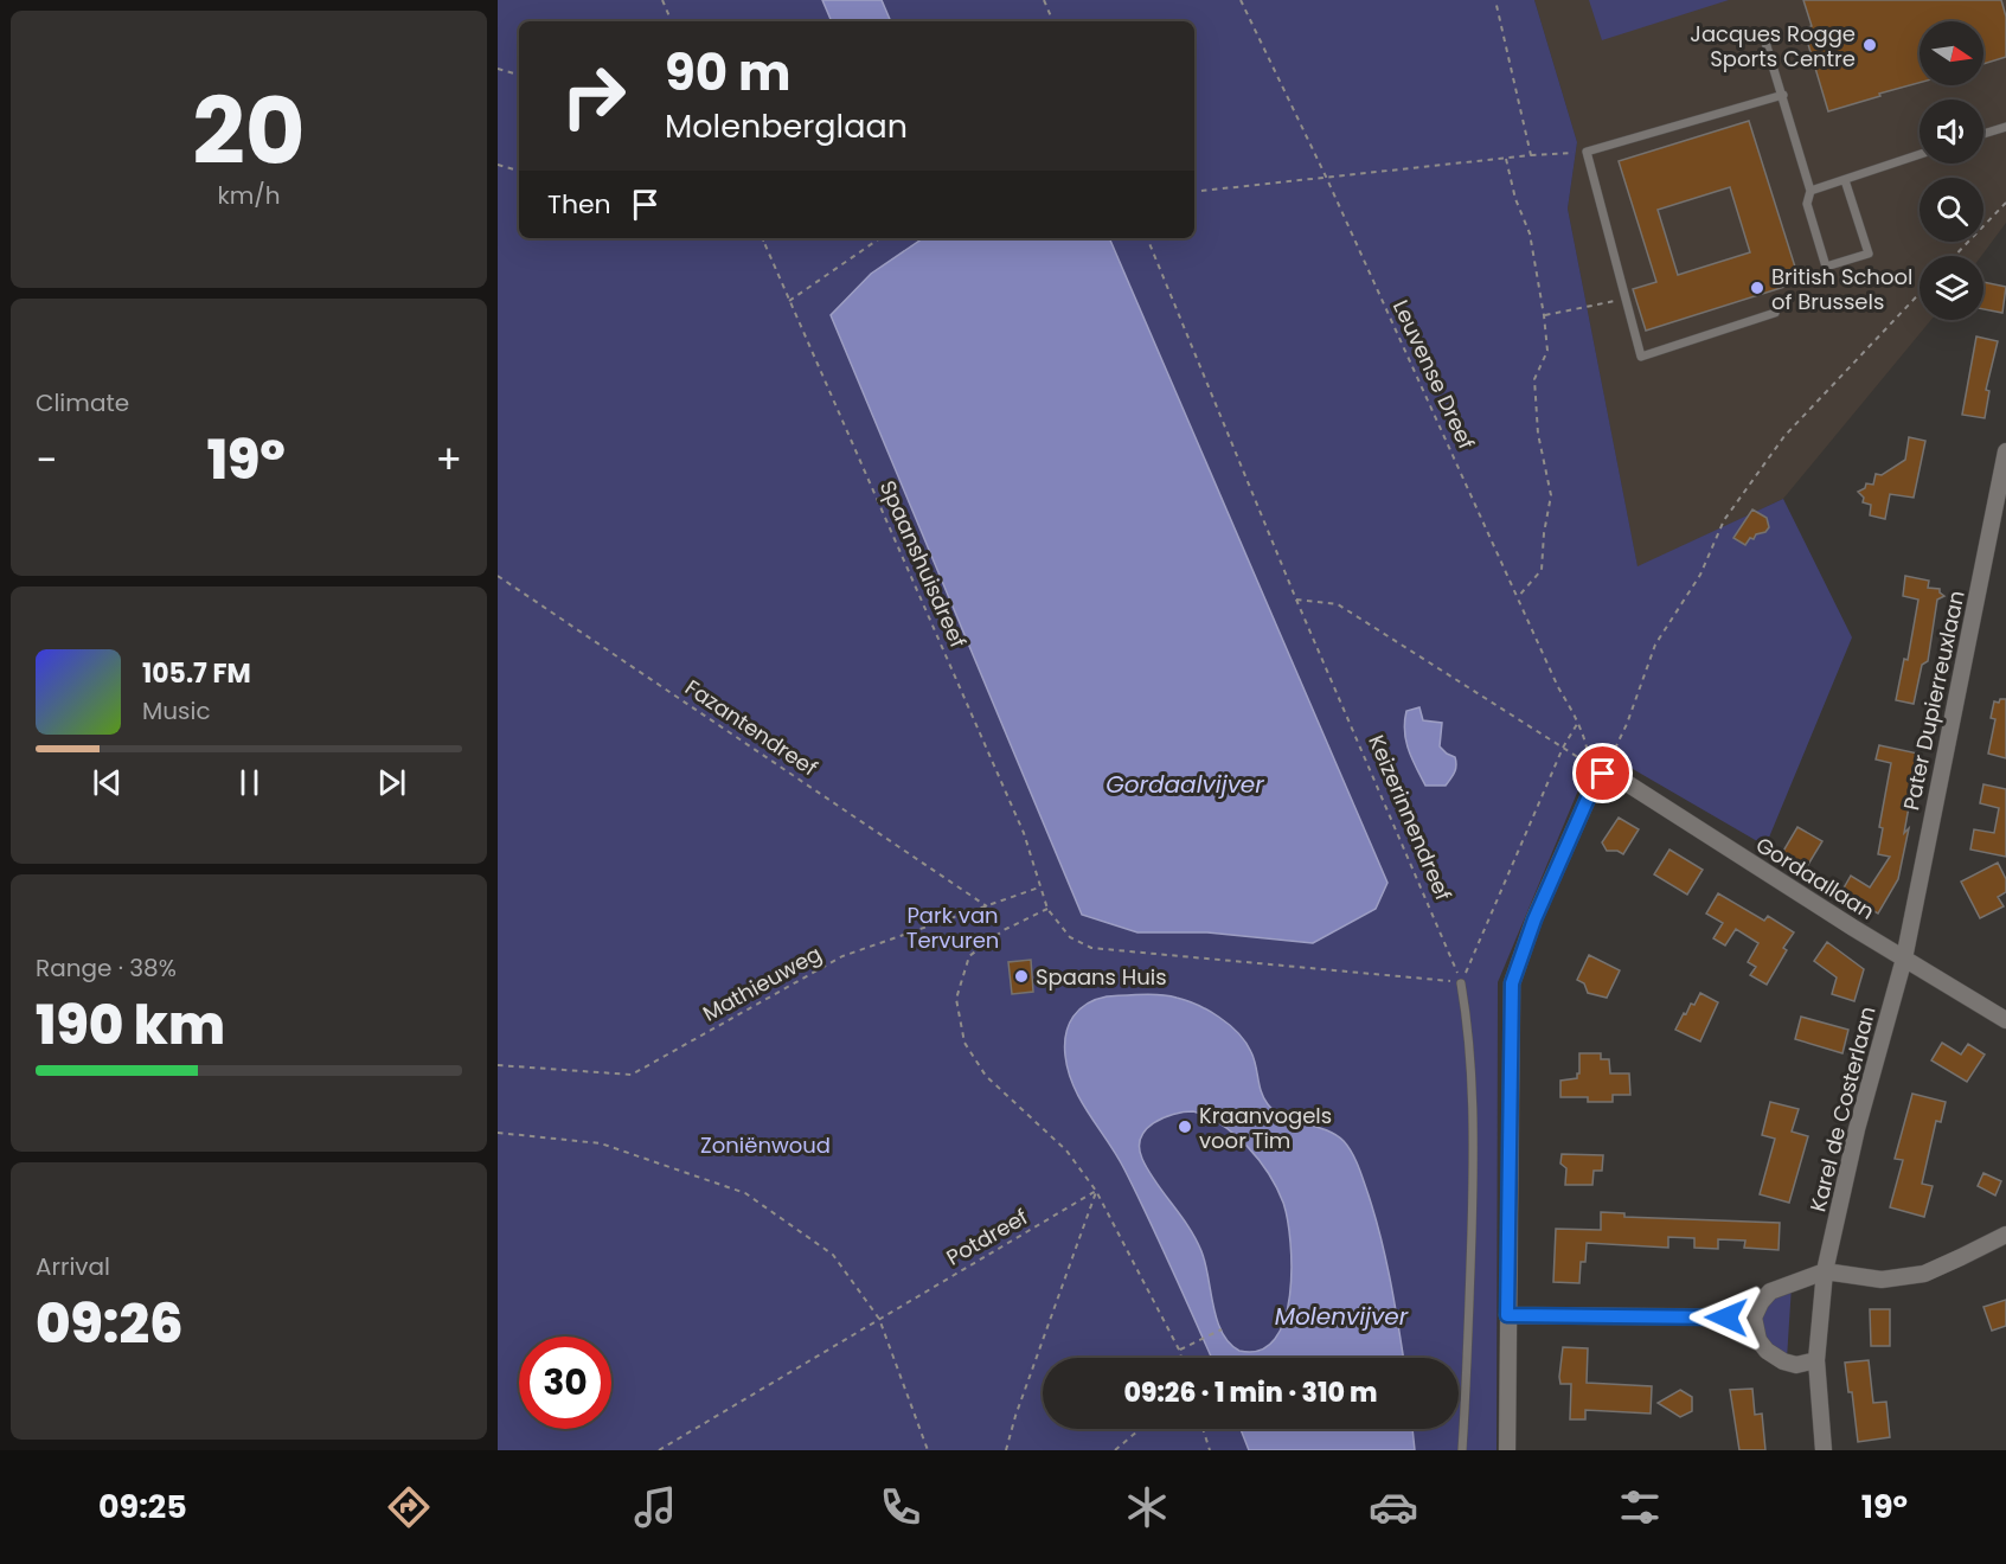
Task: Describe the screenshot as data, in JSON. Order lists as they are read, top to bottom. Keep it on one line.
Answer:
{"streets":{"street":["Pater Dupierreuxlaan","Gordaallaan","Karel de Costerlaan"],"path":["Leuvense Dreef","Spaanshuisdreef","Fazantendreef","Keizerinnendreef","Mathieuweg","Potdreef"]},"crossings":[["Spaanshuisdreef","Keizerinnendreef"],["Spaanshuisdreef","Mathieuweg"],["Pater Dupierreuxlaan","Gordaallaan"],["Pater Dupierreuxlaan","Karel de Costerlaan"],["Fazantendreef","Mathieuweg"],["Gordaallaan","Karel de Costerlaan"]],"water":["Gordaalvijver","Molenvijver"],"parks":["Park van Tervuren","Zoniënwoud"],"places":["Jacques Rogge Sports Centre","British School of Brussels","Spaans Huis","Kraanvogels voor Tim"],"north":"right","page":{"tile":[["20","km/h"],"Climate",["Range · 38%","190 km"],["Arrival","09:26"]],"turn":["90 m","Molenberglaan"],"then":"Then","heat":["−","19°","+"],"song":["105.7 FM","Music"],"limit":"30","trip":"09:26 · 1 min · 310 m","tabs":["09:25","19°"]}}
